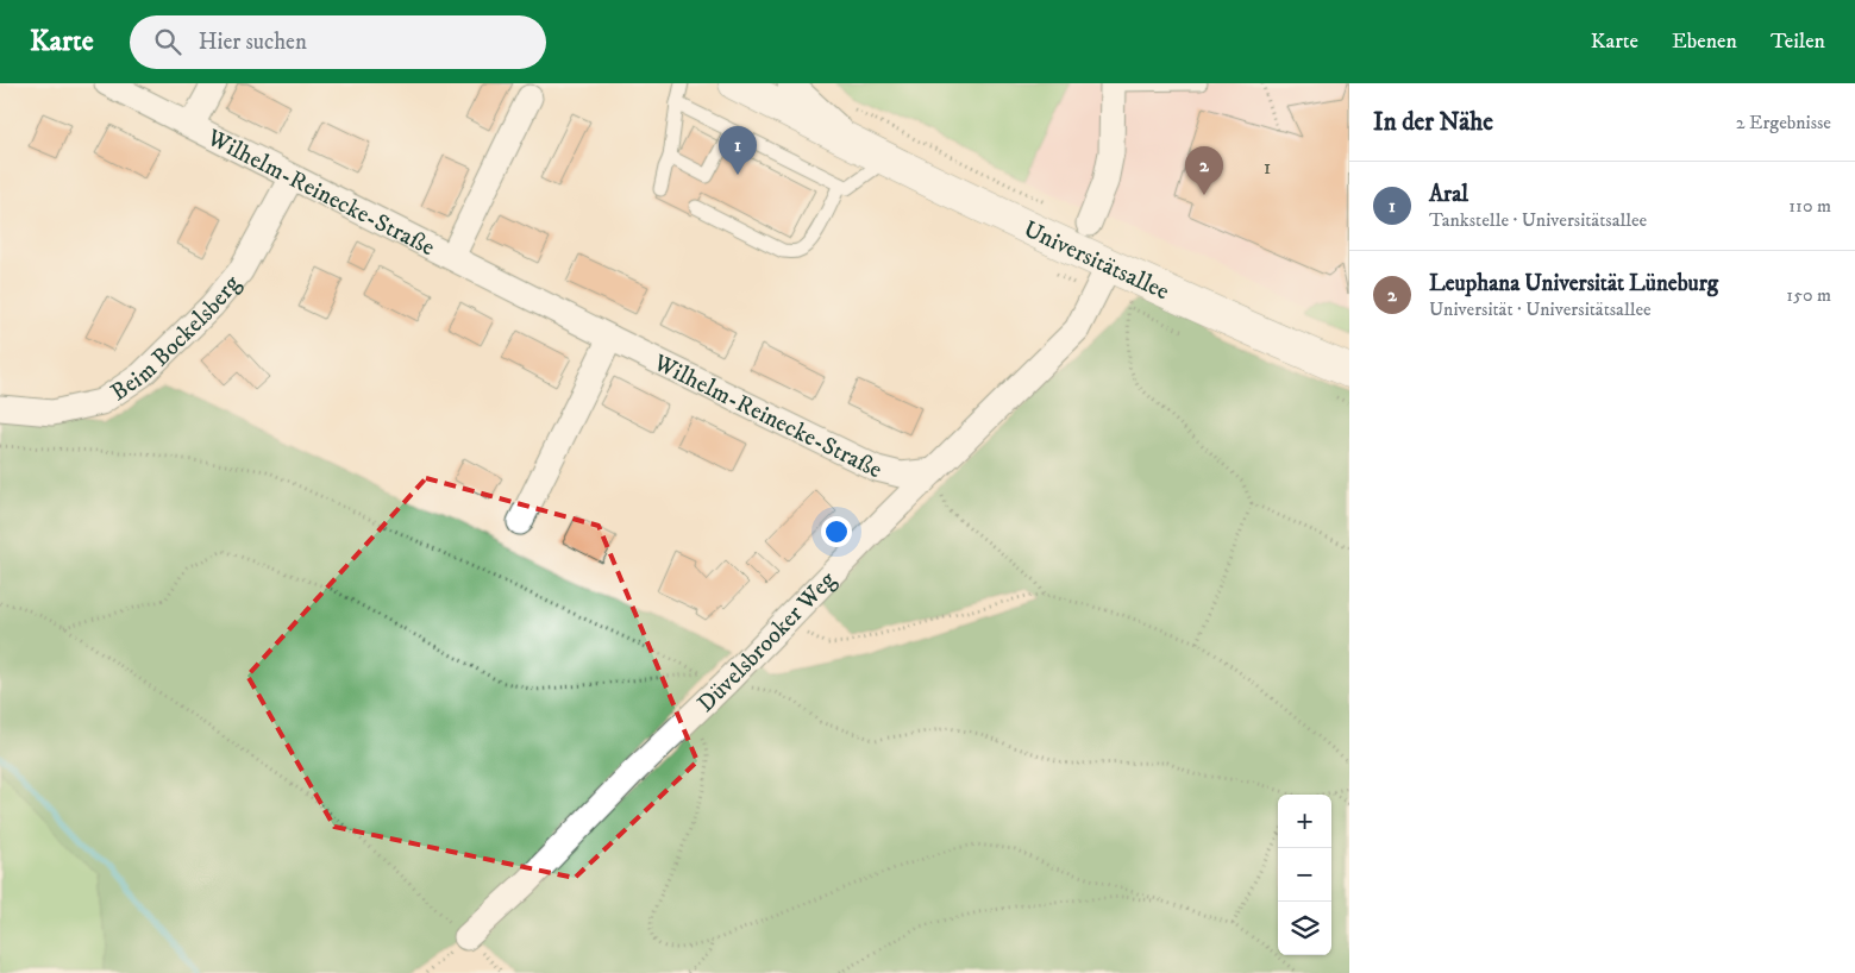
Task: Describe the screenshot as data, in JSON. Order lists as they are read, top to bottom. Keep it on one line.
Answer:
{"streets":{"main road":["Universitätsallee"],"street":["Wilhelm-Reinecke-Straße","Beim Bockelsberg","Düvelsbrooker Weg"]},"crossings":[["Wilhelm-Reinecke-Straße","Beim Bockelsberg"],["Wilhelm-Reinecke-Straße","Düvelsbrooker Weg"],["Universitätsallee","Düvelsbrooker Weg"]],"house_numbers":["1"],"page":{"header":"Karte","search":"Hier suchen","nav":["Karte","Ebenen","Teilen"],"heading":["In der Nähe","2 Ergebnisse"],"pins":["1","2"],"list":[{"mark":"1","name":"Aral","note":"Tankstelle · Universitätsallee","value":"110 m"},{"mark":"2","name":"Leuphana Universität Lüneburg","note":"Universität · Universitätsallee","value":"150 m"}],"map_buttons":["+","−"]}}
